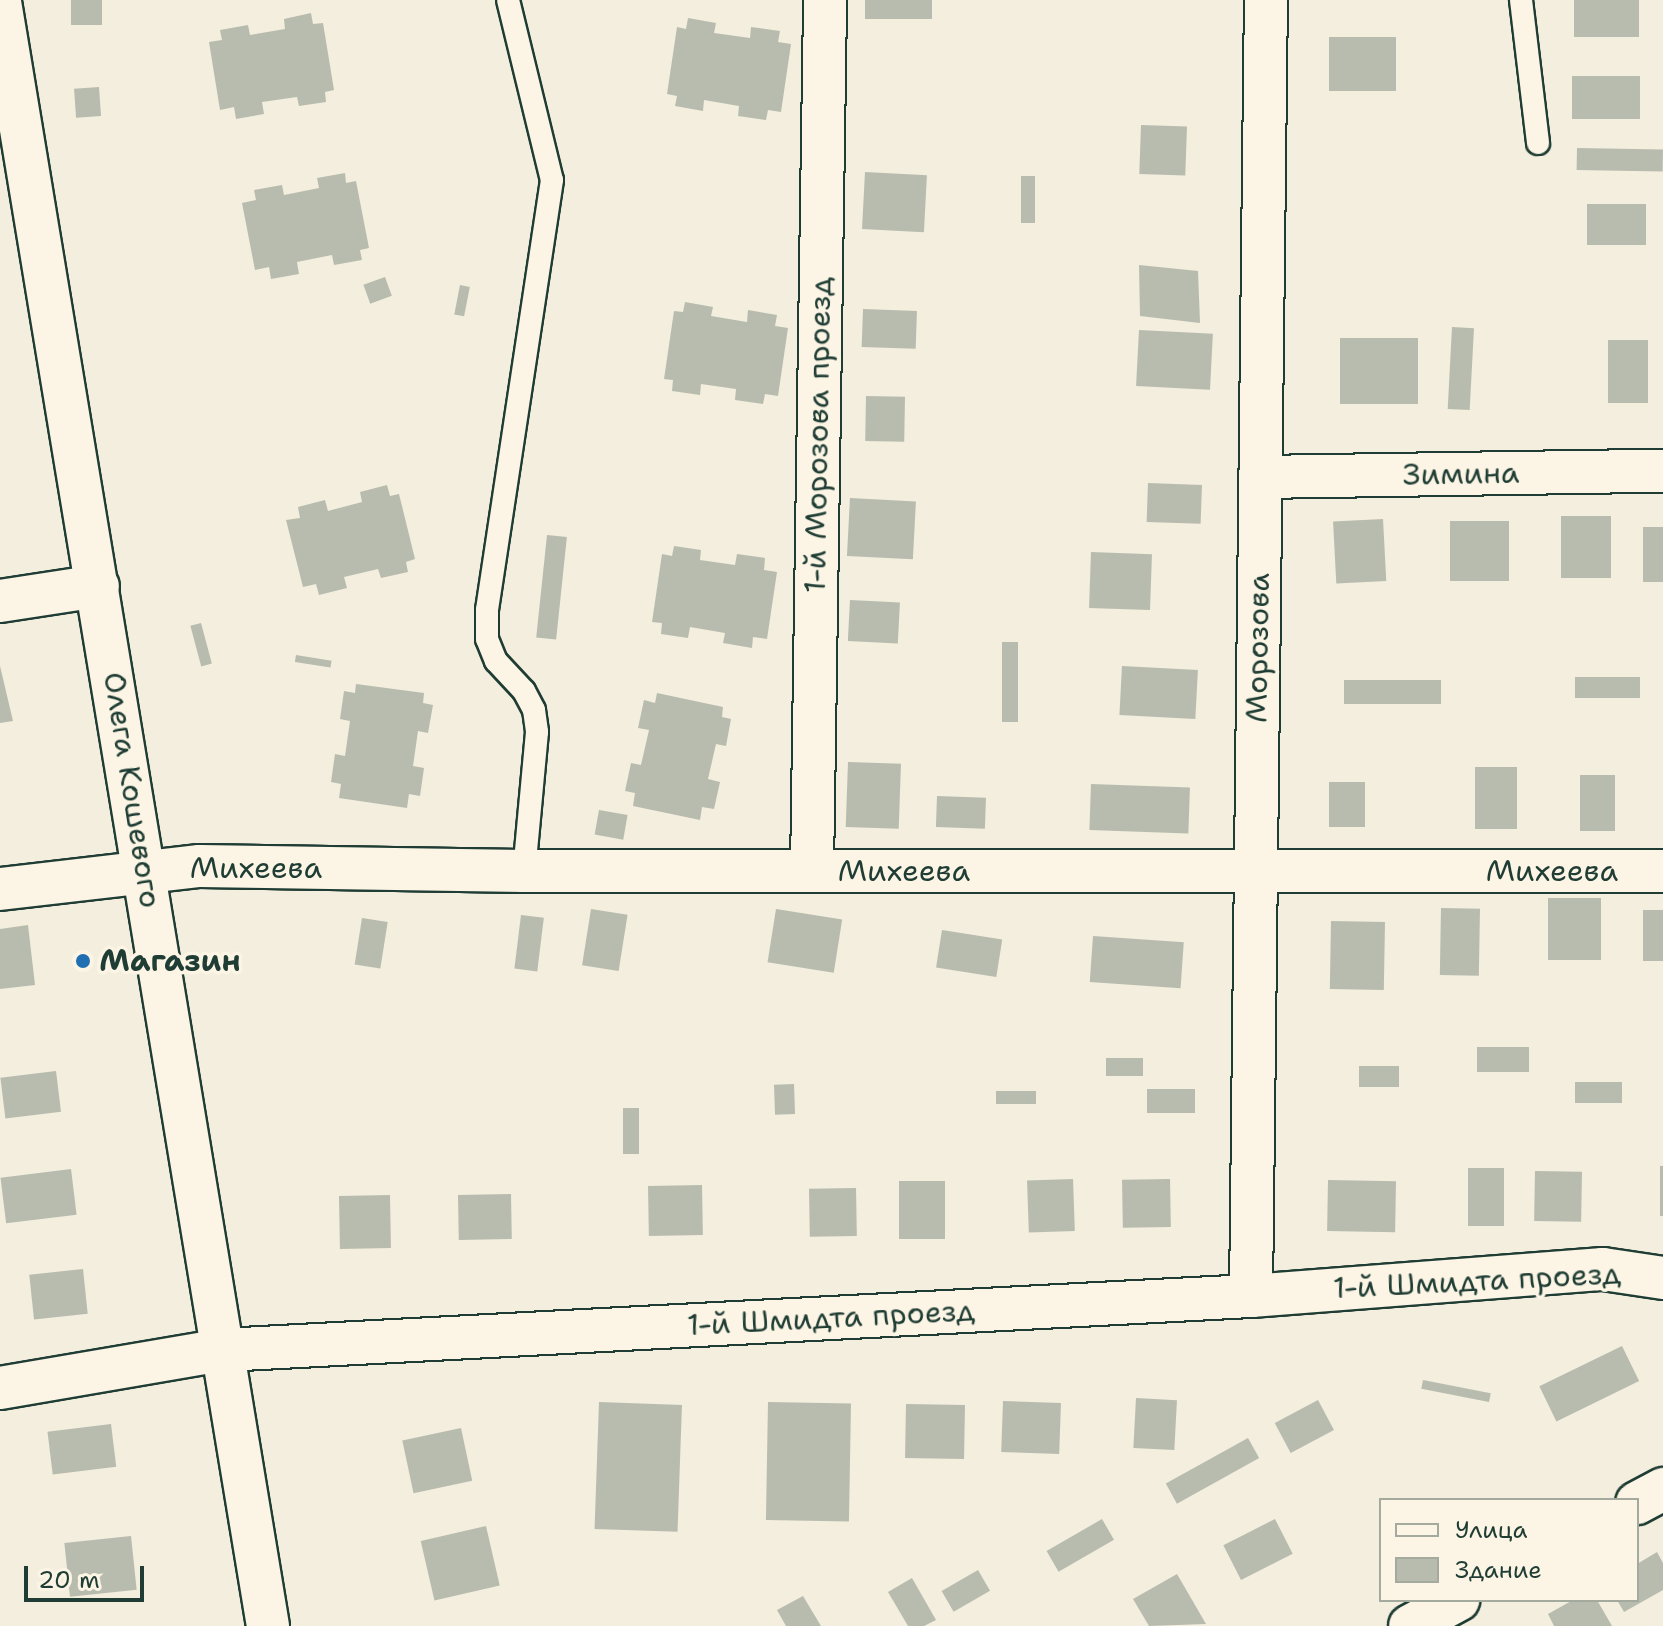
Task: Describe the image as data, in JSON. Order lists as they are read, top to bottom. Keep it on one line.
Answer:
{"streets":{"street":["1-й Морозова проезд","Зимина","Морозова","Олега Кошевого","Михеева","1-й Шмидта проезд"]},"crossings":[["1-й Морозова проезд","Михеева"],["Зимина","Морозова"],["Морозова","Михеева"],["Морозова","1-й Шмидта проезд"],["Олега Кошевого","Михеева"],["Олега Кошевого","1-й Шмидта проезд"]],"places":["Магазин"],"legend":["Улица","Здание"],"scale_bar":"20 m"}
